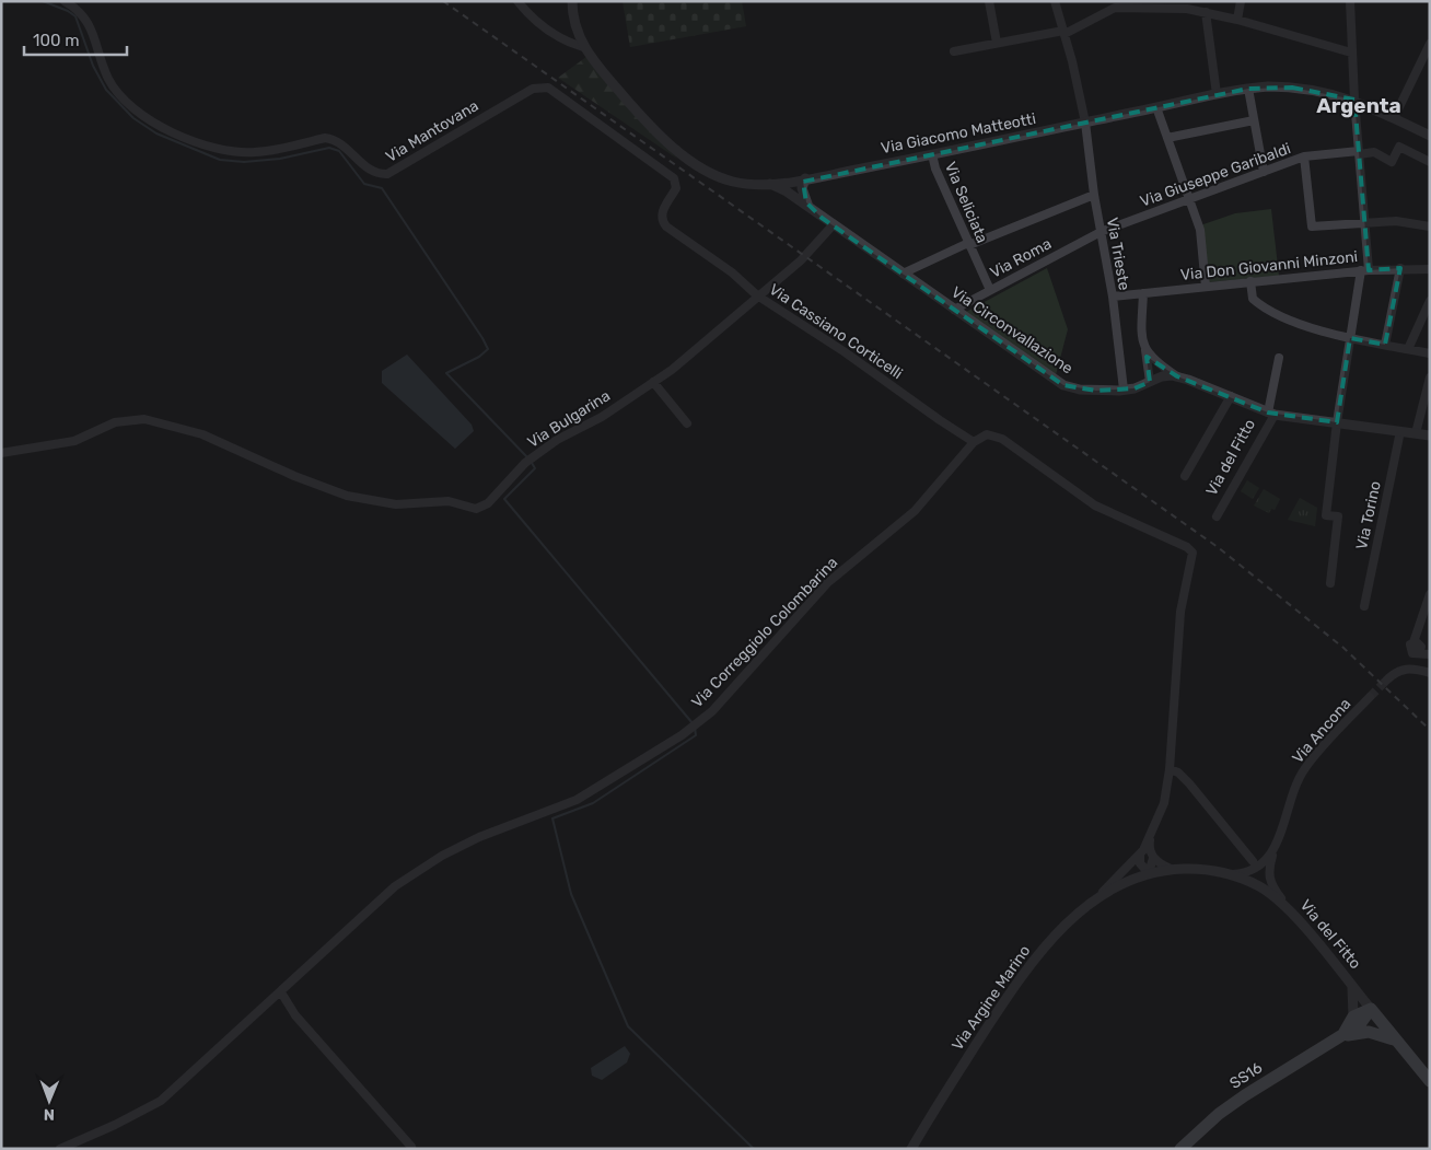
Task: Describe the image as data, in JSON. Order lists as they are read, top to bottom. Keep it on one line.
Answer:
{"streets":{"main road":["Via del Fitto","SS16"],"street":["Via Mantovana","Via Giacomo Matteotti","Via Giuseppe Garibaldi","Via Seliciata","Via Trieste","Via Roma","Via Don Giovanni Minzoni","Via Circonvallazione","Via Cassiano Corticelli","Via Bulgarina","Via Torino","Via Correggiolo Colombarina","Via Ancona","Via Argine Marino"]},"crossings":[["Via Mantovana","Via Cassiano Corticelli"],["Via Giacomo Matteotti","Via Seliciata"],["Via Giacomo Matteotti","Via Trieste"],["Via Giacomo Matteotti","Via Circonvallazione"],["Via Giuseppe Garibaldi","Via Trieste"],["Via Giuseppe Garibaldi","Via Roma"],["Via Seliciata","Via Roma"],["Via Trieste","Via Roma"],["Via Trieste","Via Don Giovanni Minzoni"],["Via Trieste","Via Circonvallazione"],["Via Roma","Via Circonvallazione"],["Via Circonvallazione","Via Bulgarina"],["Via Cassiano Corticelli","Via Bulgarina"],["Via Cassiano Corticelli","Via Correggiolo Colombarina"],["Via del Fitto","Via Ancona"],["Via del Fitto","Via Argine Marino"],["Via del Fitto","SS16"]],"districts":["Argenta"],"scale_bar":"100 m","north":"bottom"}
